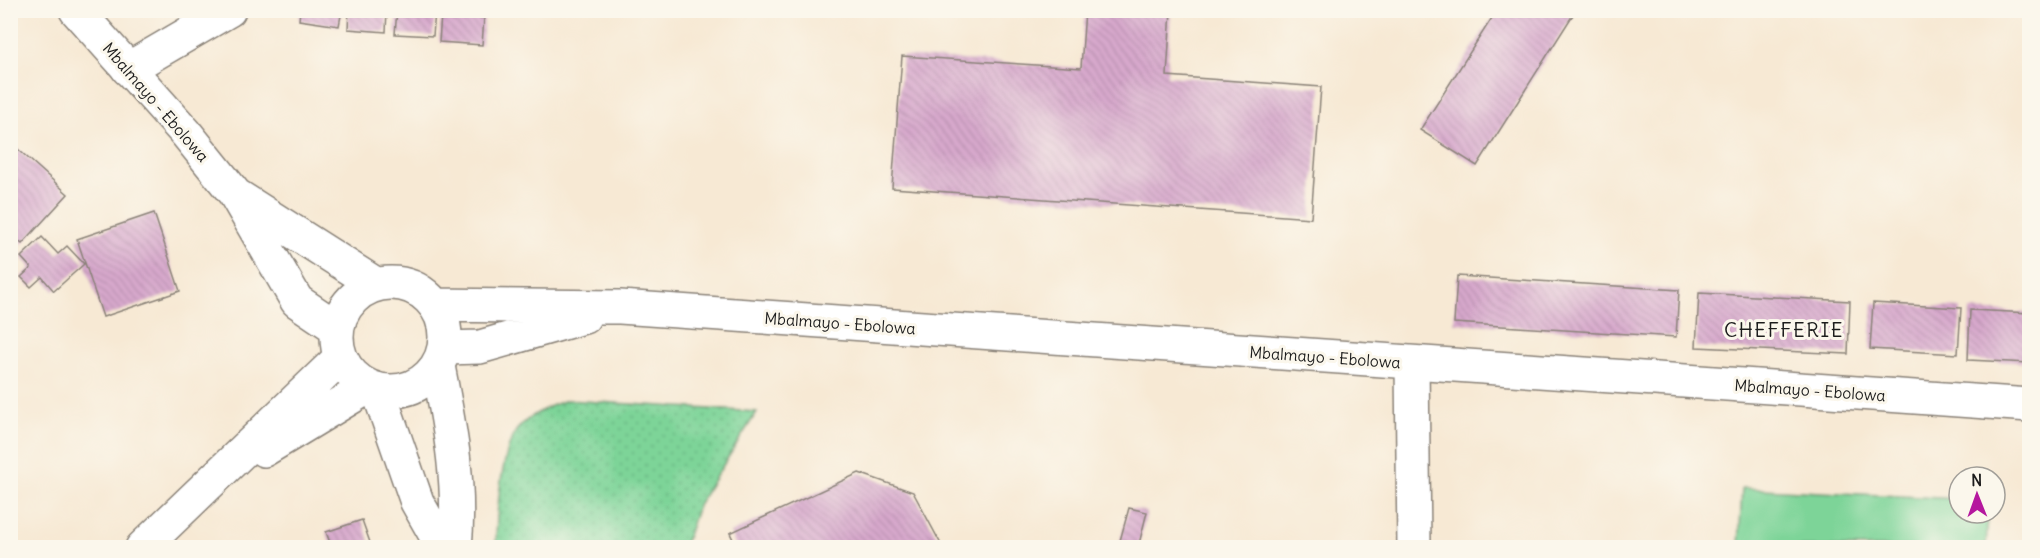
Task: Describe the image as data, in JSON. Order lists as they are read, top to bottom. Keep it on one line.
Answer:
{"streets":{"main road":["Mbalmayo - Ebolowa"]},"districts":["CHEFFERIE"],"north":"top"}
